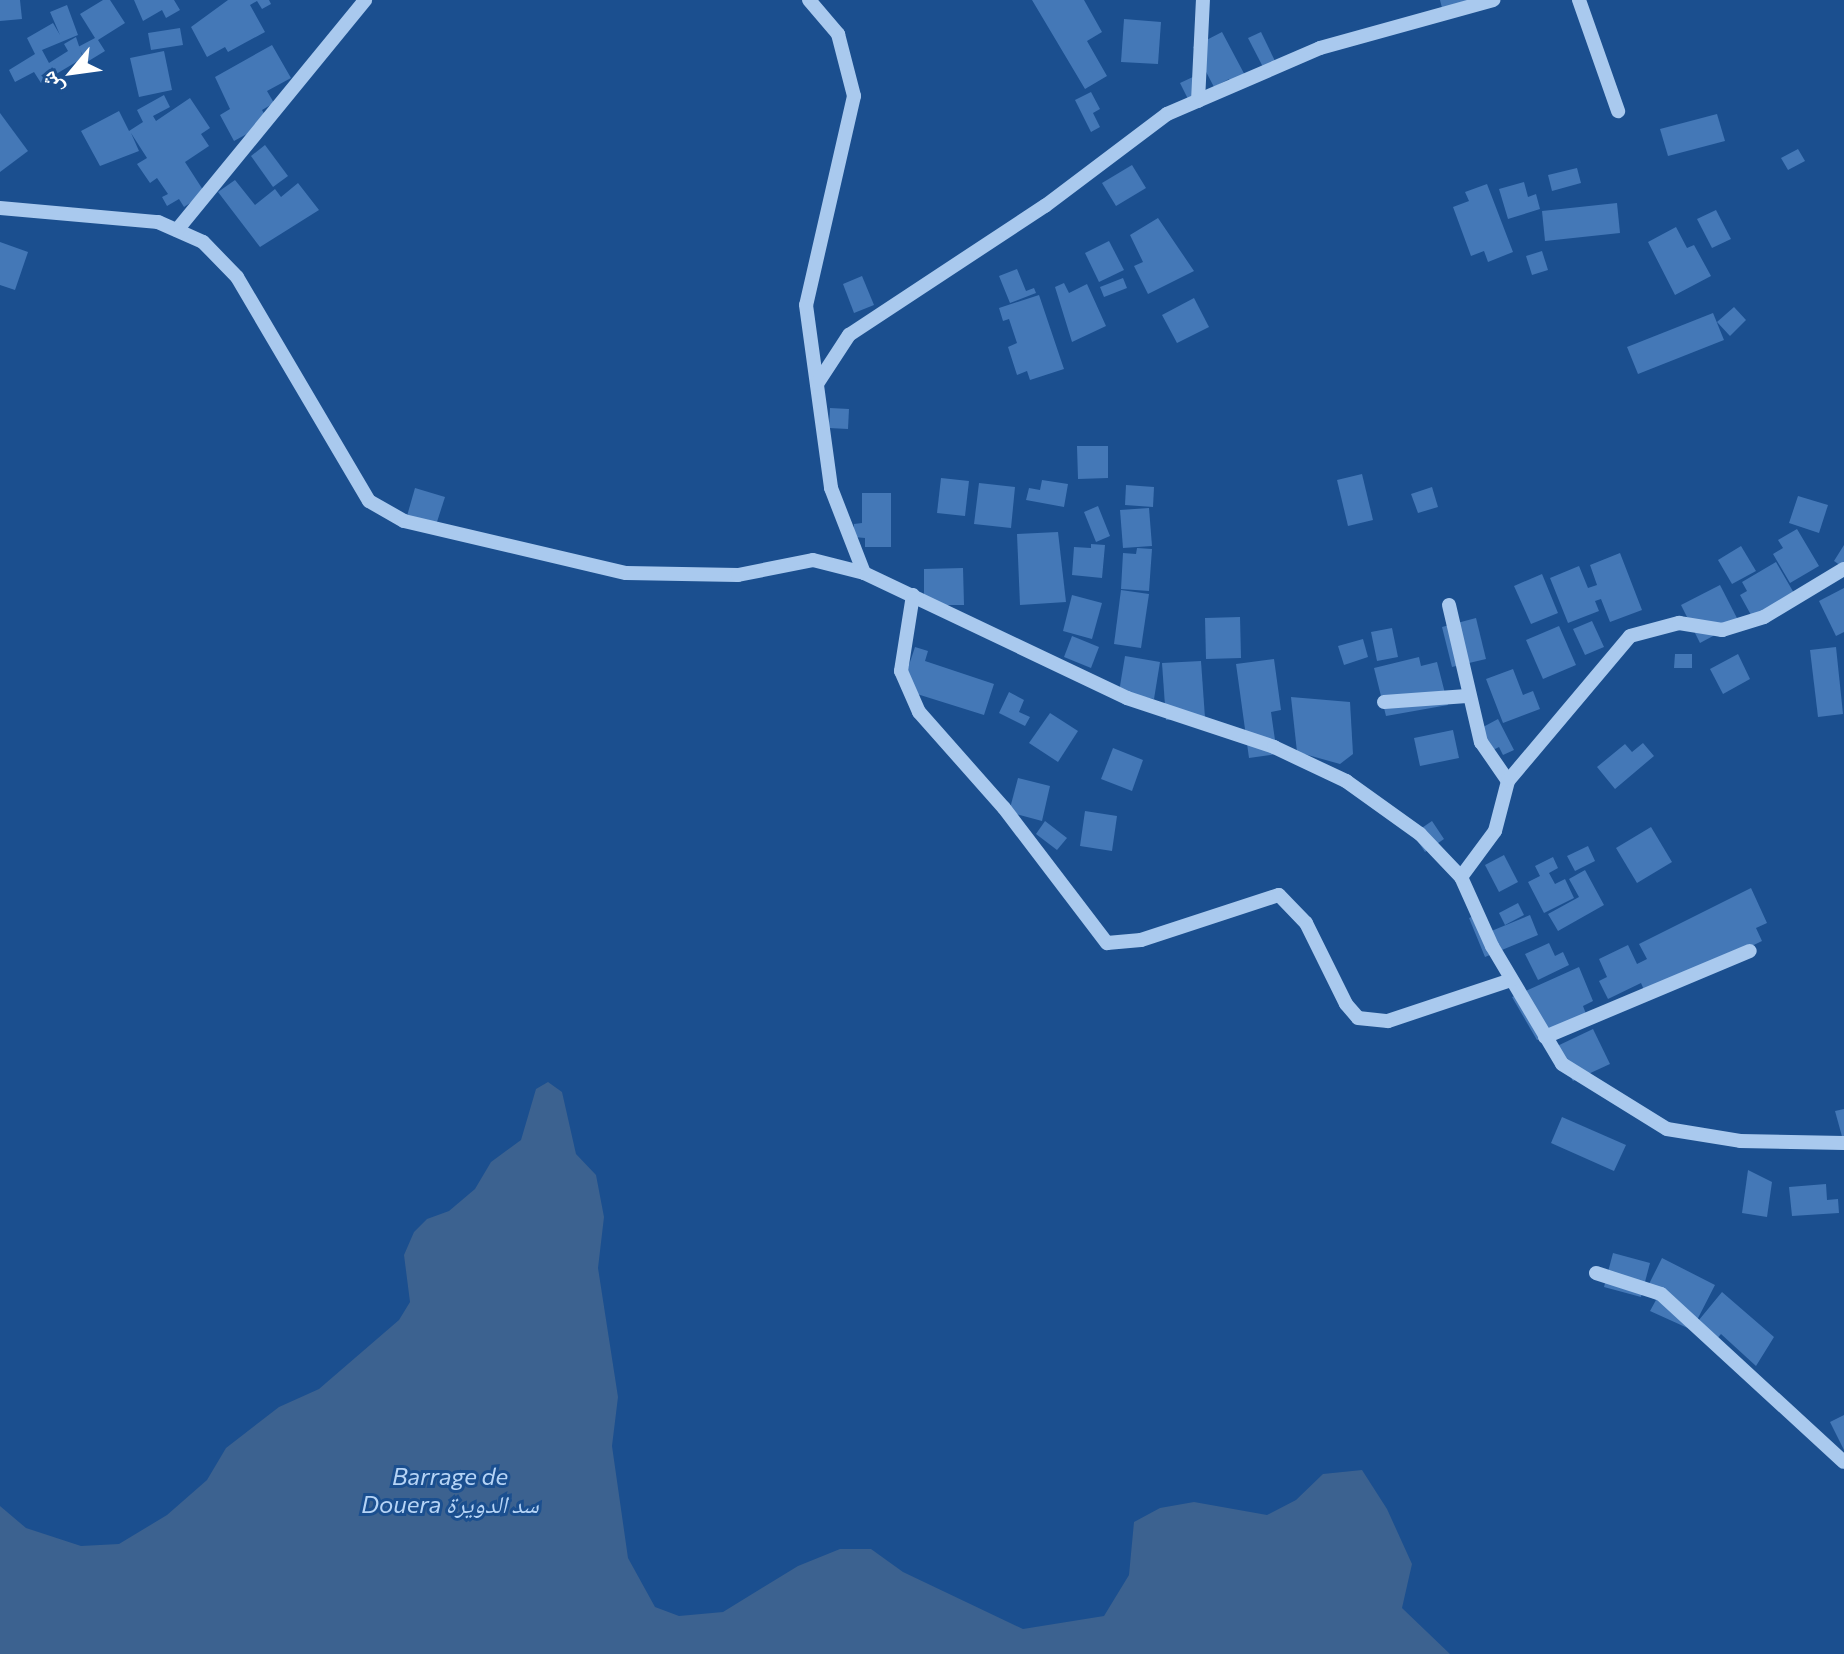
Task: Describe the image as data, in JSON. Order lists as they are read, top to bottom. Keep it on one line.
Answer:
{"water":["Barrage de Douera سد الدويرة"],"north":"bottom left"}
